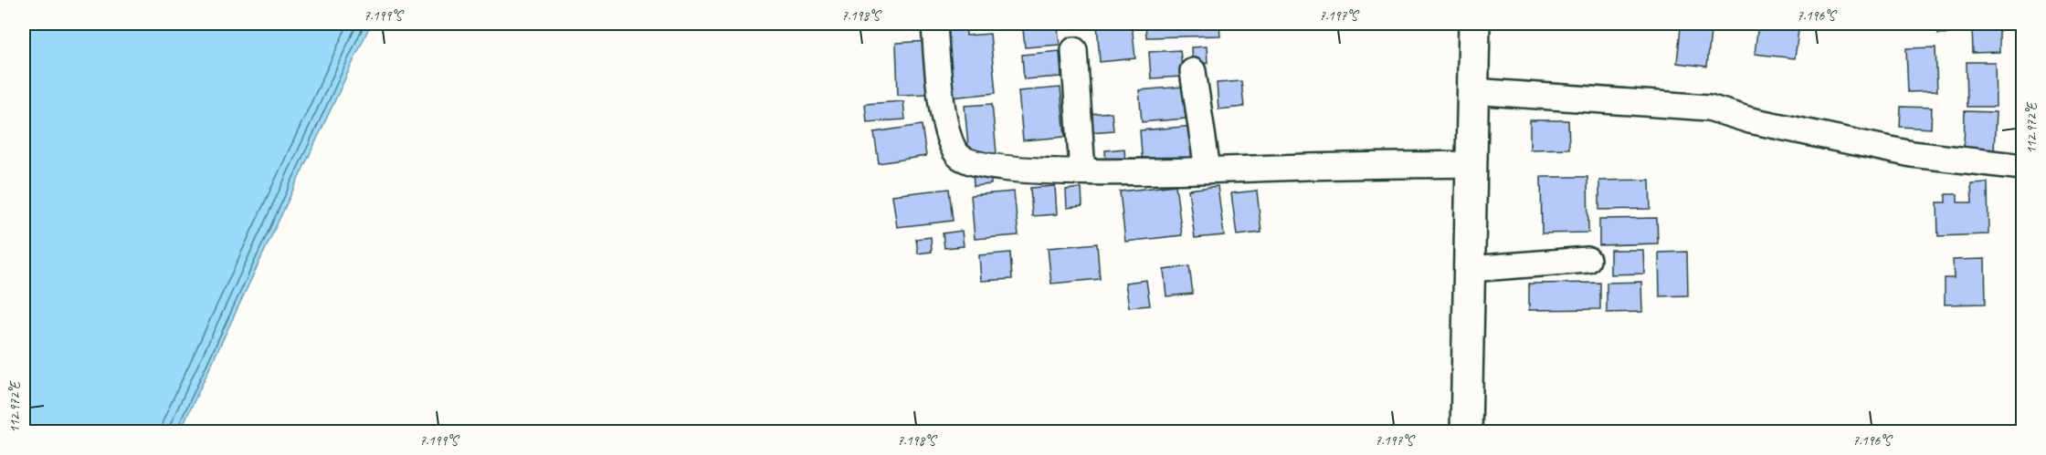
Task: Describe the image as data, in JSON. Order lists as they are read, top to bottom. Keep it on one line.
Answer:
{"coordinates":["7.199°S","7.198°S","7.197°S","7.196°S","112.972°E"]}
